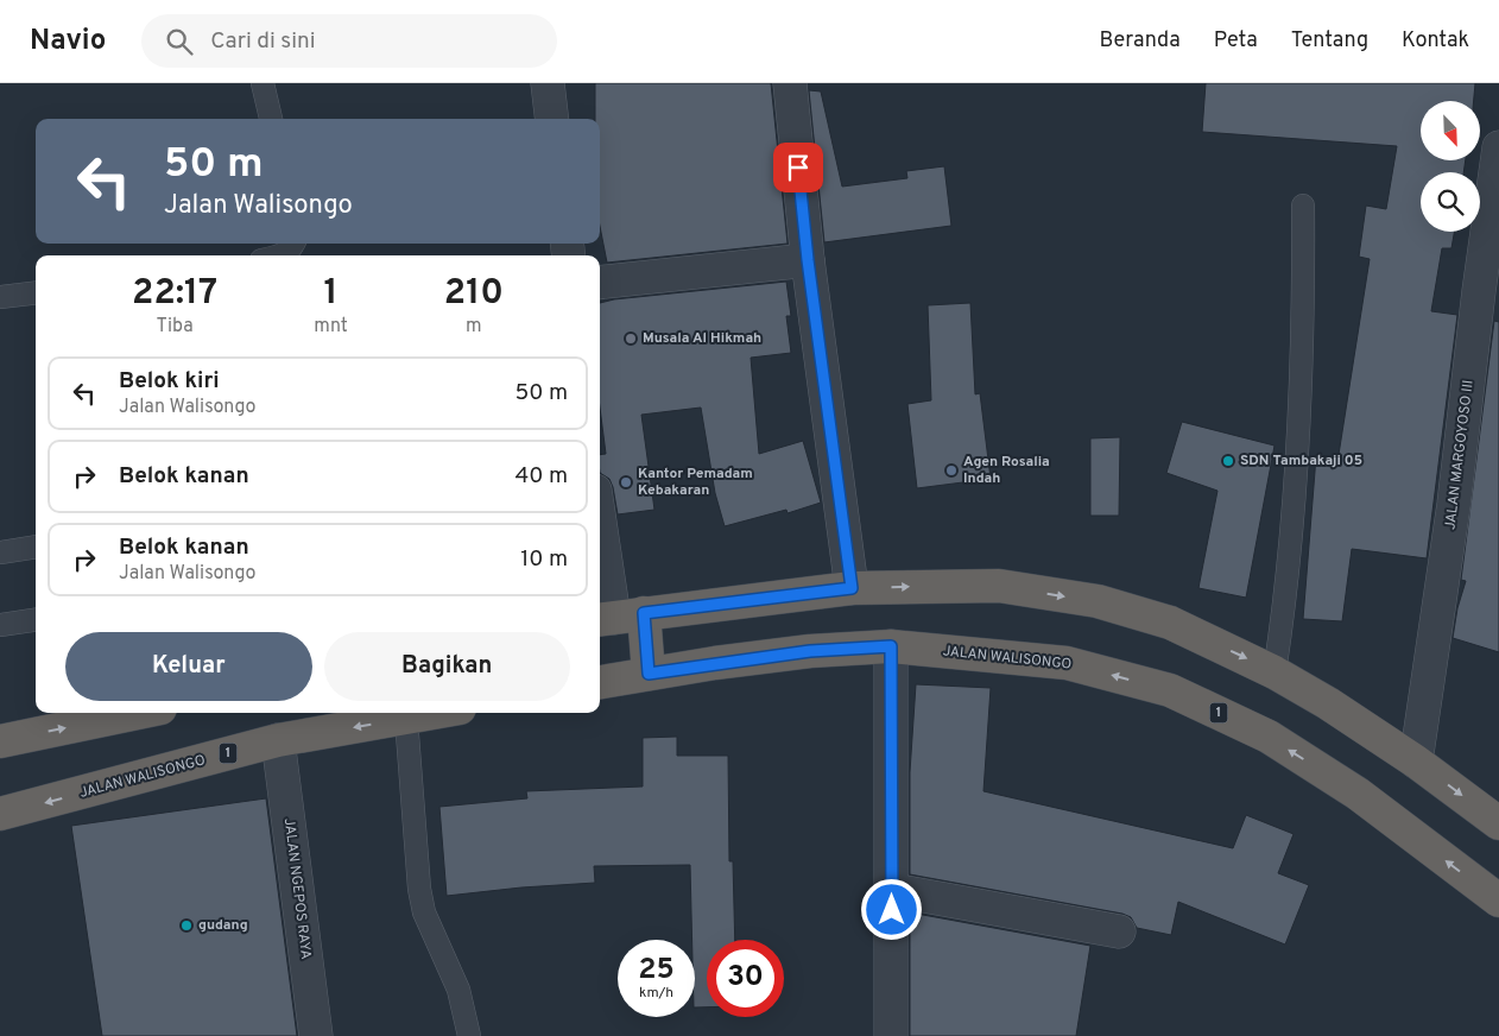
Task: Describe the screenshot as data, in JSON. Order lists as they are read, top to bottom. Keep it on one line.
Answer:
{"streets":{"highway":["JALAN WALISONGO","1"],"street":["JALAN MARGOYOSO III","JALAN NGEPOS RAYA"]},"crossings":[["JALAN WALISONGO","JALAN NGEPOS RAYA"]],"places":["Musala Al Hikmah","SDN Tambakaji 05","Agen Rosalia Indah","Kantor Pemadam Kebakaran","gudang"],"north":"bottom right","page":{"header":"Navio","search":"Cari di sini","nav":["Beranda","Peta","Tentang","Kontak"],"turn":["50 m","Jalan Walisongo"],"eta":["22:17","Tiba","1","mnt","210","m"],"list":[{"name":"Belok kiri","note":"Jalan Walisongo","value":"50 m"},{"name":"Belok kanan","value":"40 m"},{"name":"Belok kanan","note":"Jalan Walisongo","value":"10 m"}],"buttons":["Keluar","Bagikan"],"speed":"25 km/h","limit":"30"}}
